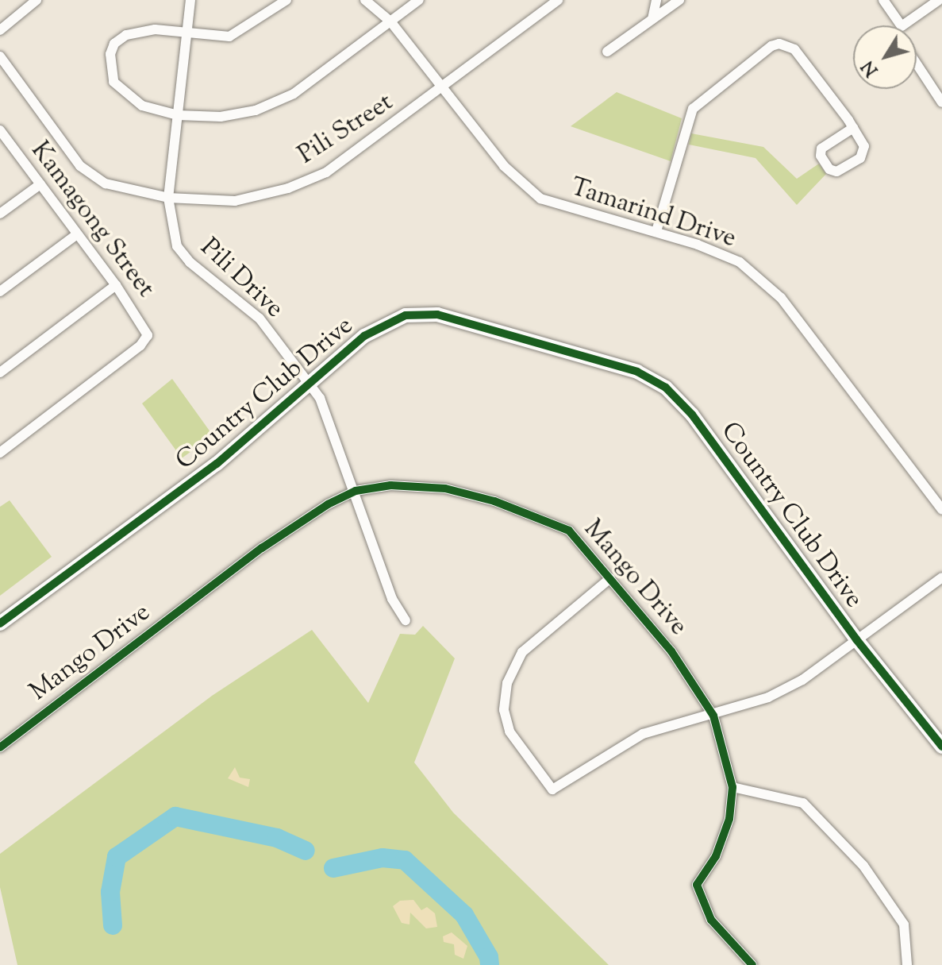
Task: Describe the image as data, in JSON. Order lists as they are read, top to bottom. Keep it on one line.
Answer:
{"streets":{"street":["Pili Street","Tamarind Drive","Kamagong Street","Pili Drive","Country Club Drive","Mango Drive"]},"crossings":[["Pili Street","Tamarind Drive"],["Pili Street","Pili Drive"],["Pili Drive","Country Club Drive"],["Pili Drive","Mango Drive"]],"north":"bottom left"}
